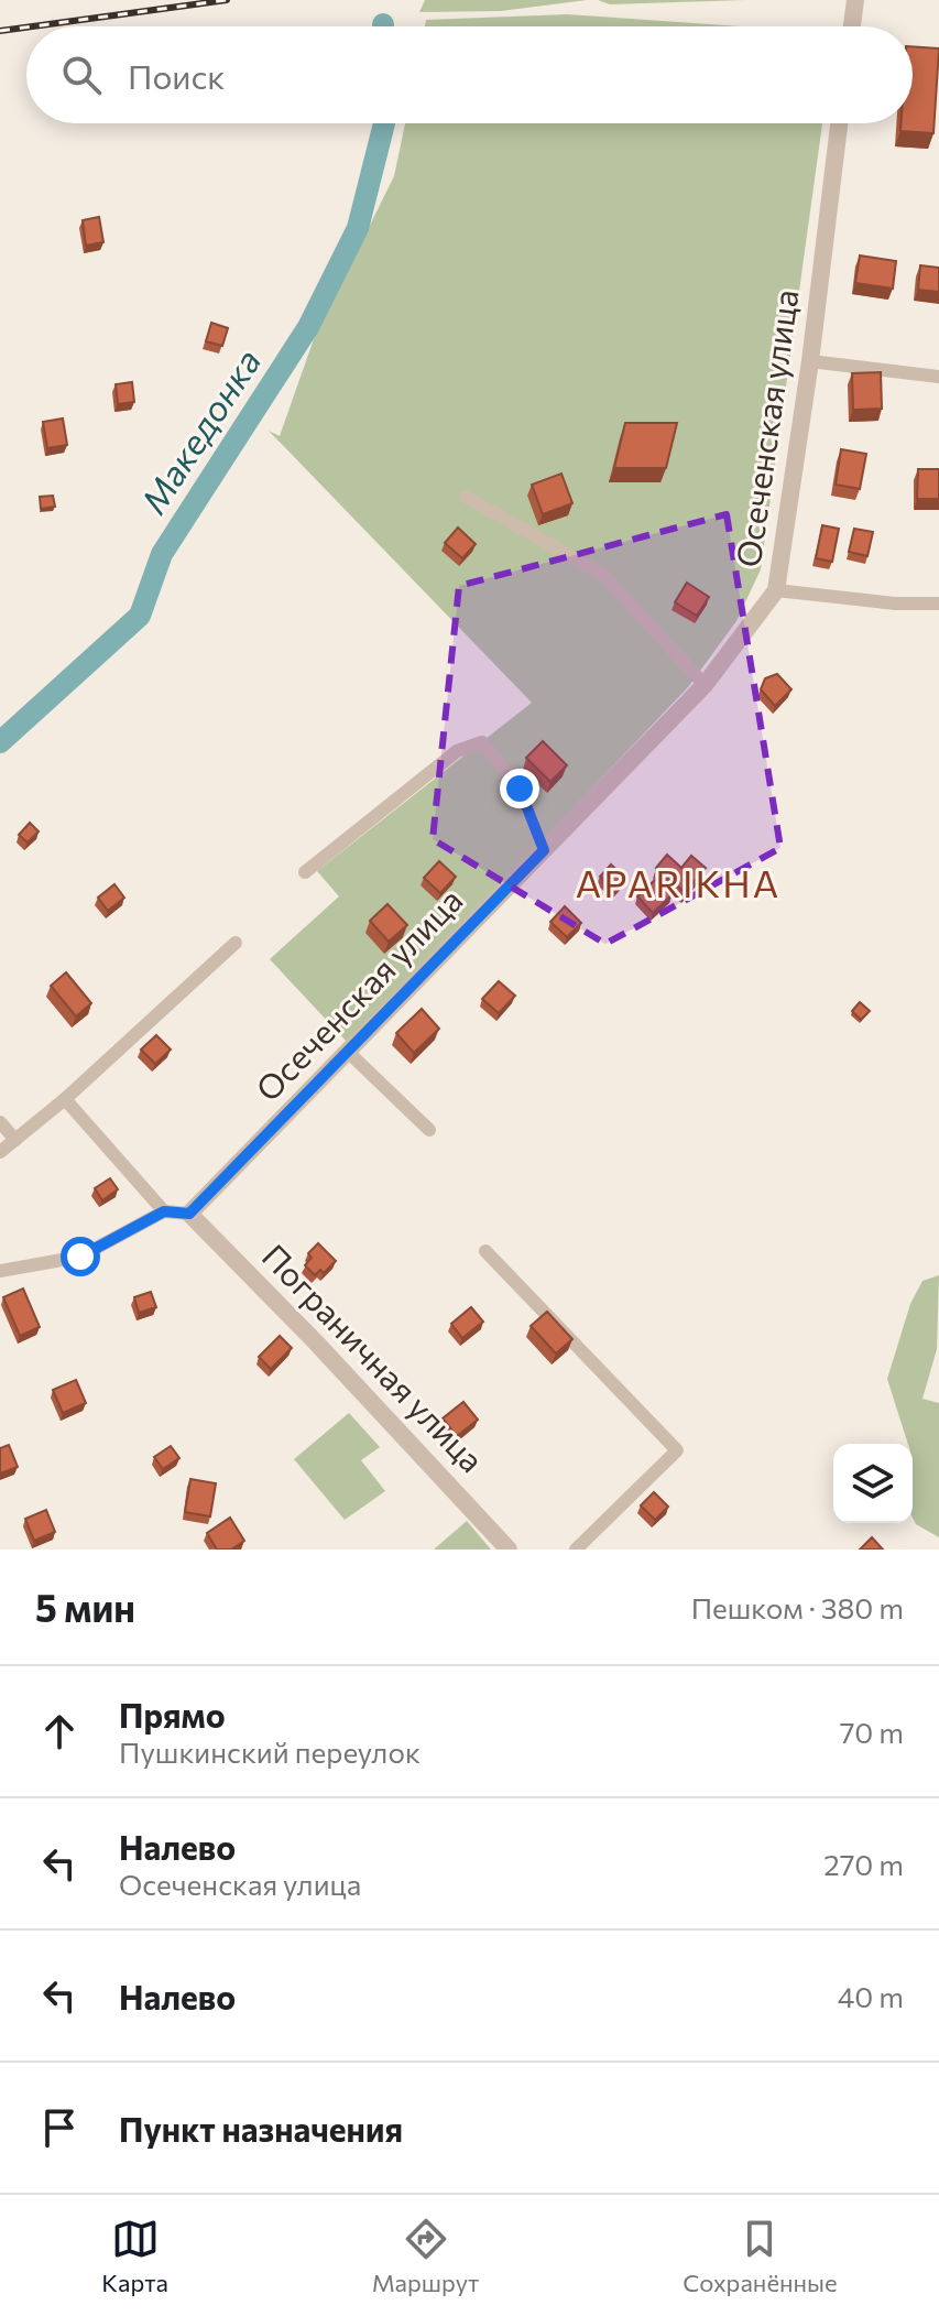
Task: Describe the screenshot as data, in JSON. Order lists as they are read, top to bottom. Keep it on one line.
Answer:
{"streets":{"street":["Осеченская улица","Пограничная улица"]},"crossings":[["Осеченская улица","Пограничная улица"]],"districts":["APARIKHA"],"water":["Македонка"],"page":{"search":"Поиск","heading":["5 мин","Пешком · 380 m"],"list":[["Прямо","Пушкинский переулок","70 m"],["Налево","Осеченская улица","270 m"],["Налево","40 m"],"Пункт назначения"],"nav":["Карта","Маршрут","Сохранённые"]}}
